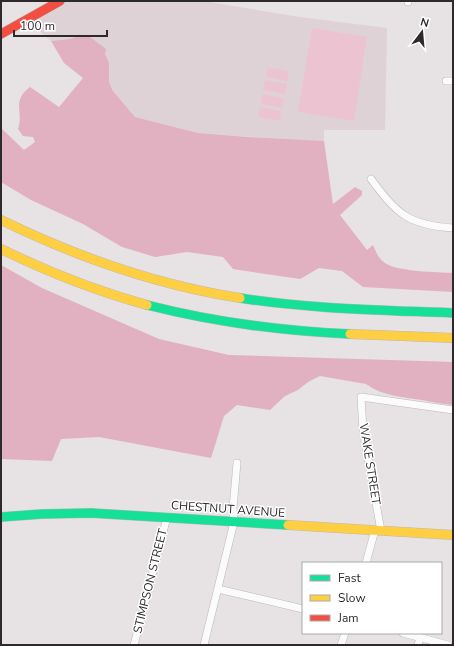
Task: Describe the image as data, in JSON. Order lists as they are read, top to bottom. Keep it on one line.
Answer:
{"streets":{"main road":["CHESTNUT AVENUE"],"street":["WAKE STREET","STIMPSON STREET"]},"crossings":[["WAKE STREET","CHESTNUT AVENUE"],["CHESTNUT AVENUE","STIMPSON STREET"]],"legend":["Fast","Slow","Jam"],"scale_bar":"100 m","north":"top"}
